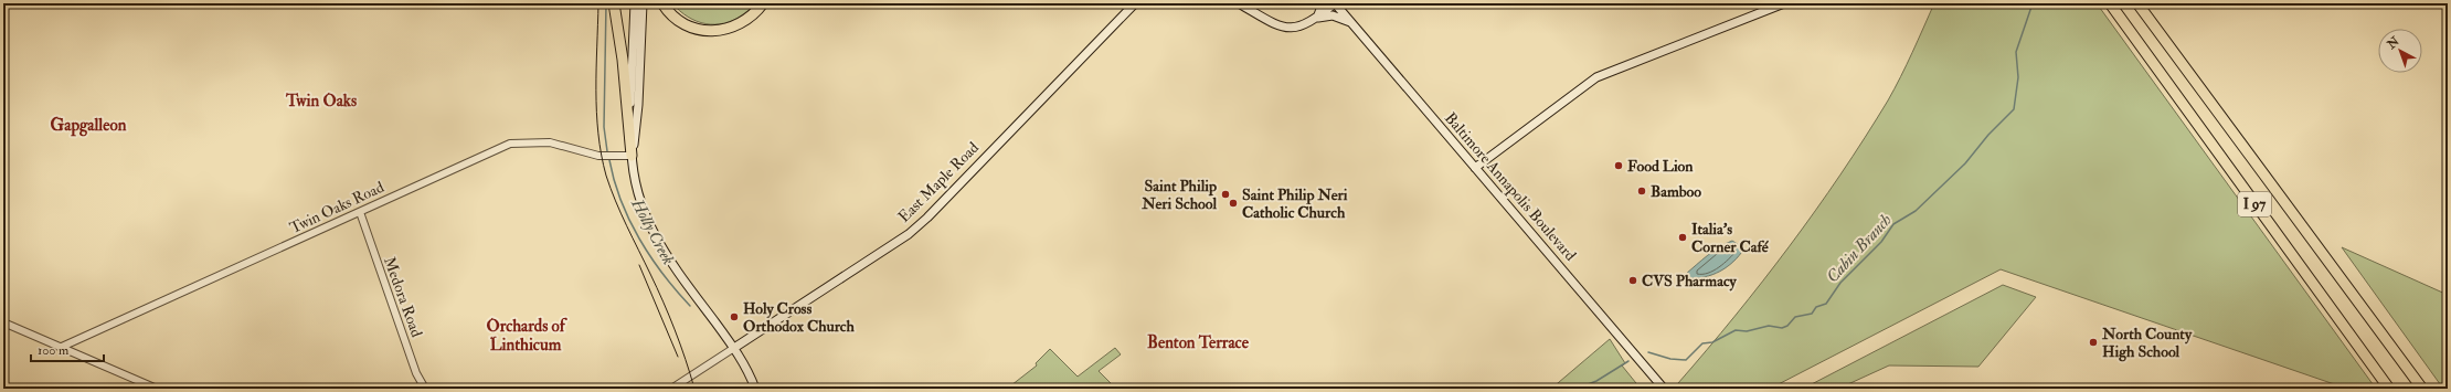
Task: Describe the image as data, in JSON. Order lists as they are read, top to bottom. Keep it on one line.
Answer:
{"streets":{"highway":["I 97"],"main road":["East Maple Road","Baltimore Annapolis Boulevard"],"street":["Twin Oaks Road","Medora Road"]},"crossings":[["Twin Oaks Road","Medora Road"]],"districts":["Twin Oaks","Gapgalleon","Orchards of Linthicum","Benton Terrace"],"water":["Holly Creek","Cabin Branch"],"places":["Food Lion","Bamboo","Saint Philip Neri School","Saint Philip Neri Catholic Church","Italia's Corner Café","CVS Pharmacy","Holy Cross Orthodox Church","North County High School"],"scale_bar":"100 m","north":"top left"}
